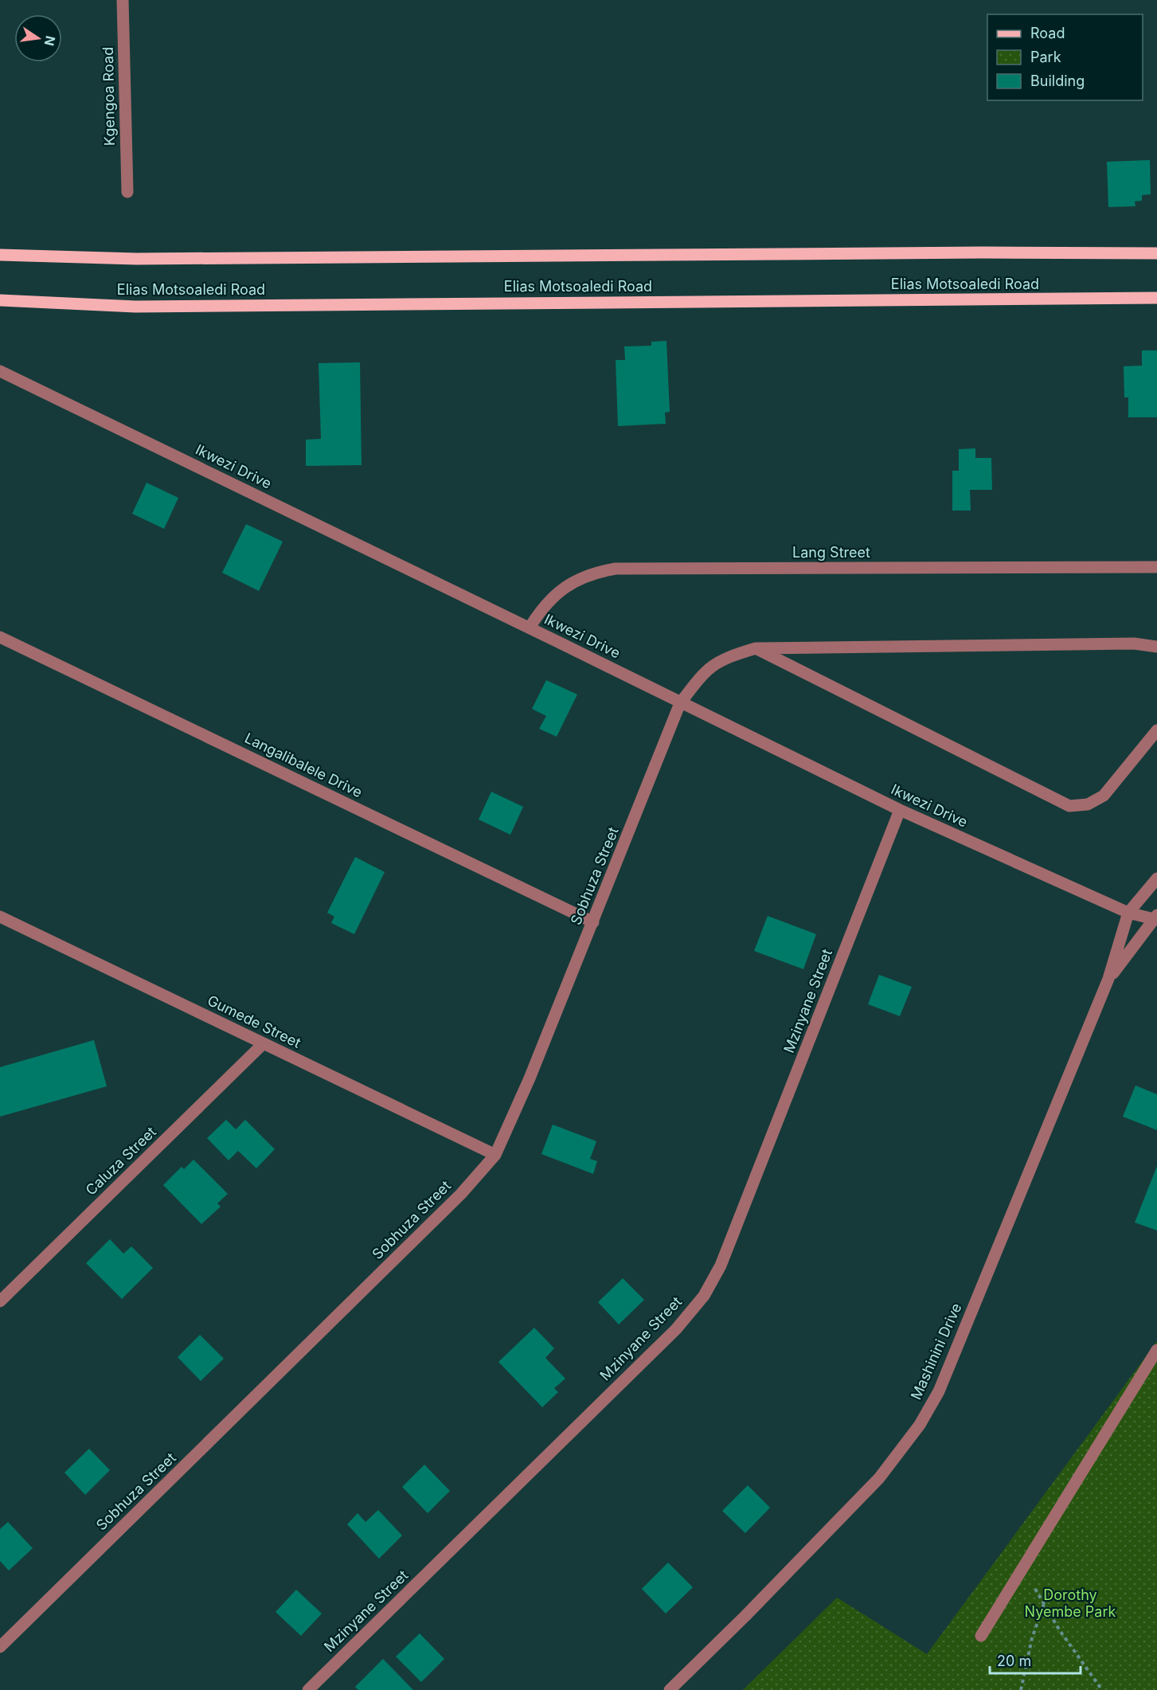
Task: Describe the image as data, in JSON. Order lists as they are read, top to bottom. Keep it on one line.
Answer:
{"streets":{"main road":["Elias Motsoaledi Road"],"street":["Kgengoa Road","Ikwezi Drive","Lang Street","Langalibalele Drive","Sobhuza Street","Mzinyane Street","Gumede Street","Caluza Street","Mashinini Drive"]},"crossings":[["Ikwezi Drive","Lang Street"],["Ikwezi Drive","Sobhuza Street"],["Ikwezi Drive","Mzinyane Street"],["Ikwezi Drive","Mashinini Drive"],["Langalibalele Drive","Sobhuza Street"],["Sobhuza Street","Gumede Street"],["Gumede Street","Caluza Street"]],"parks":["Dorothy Nyembe Park"],"legend":["Road","Park","Building"],"scale_bar":"20 m","north":"right"}
